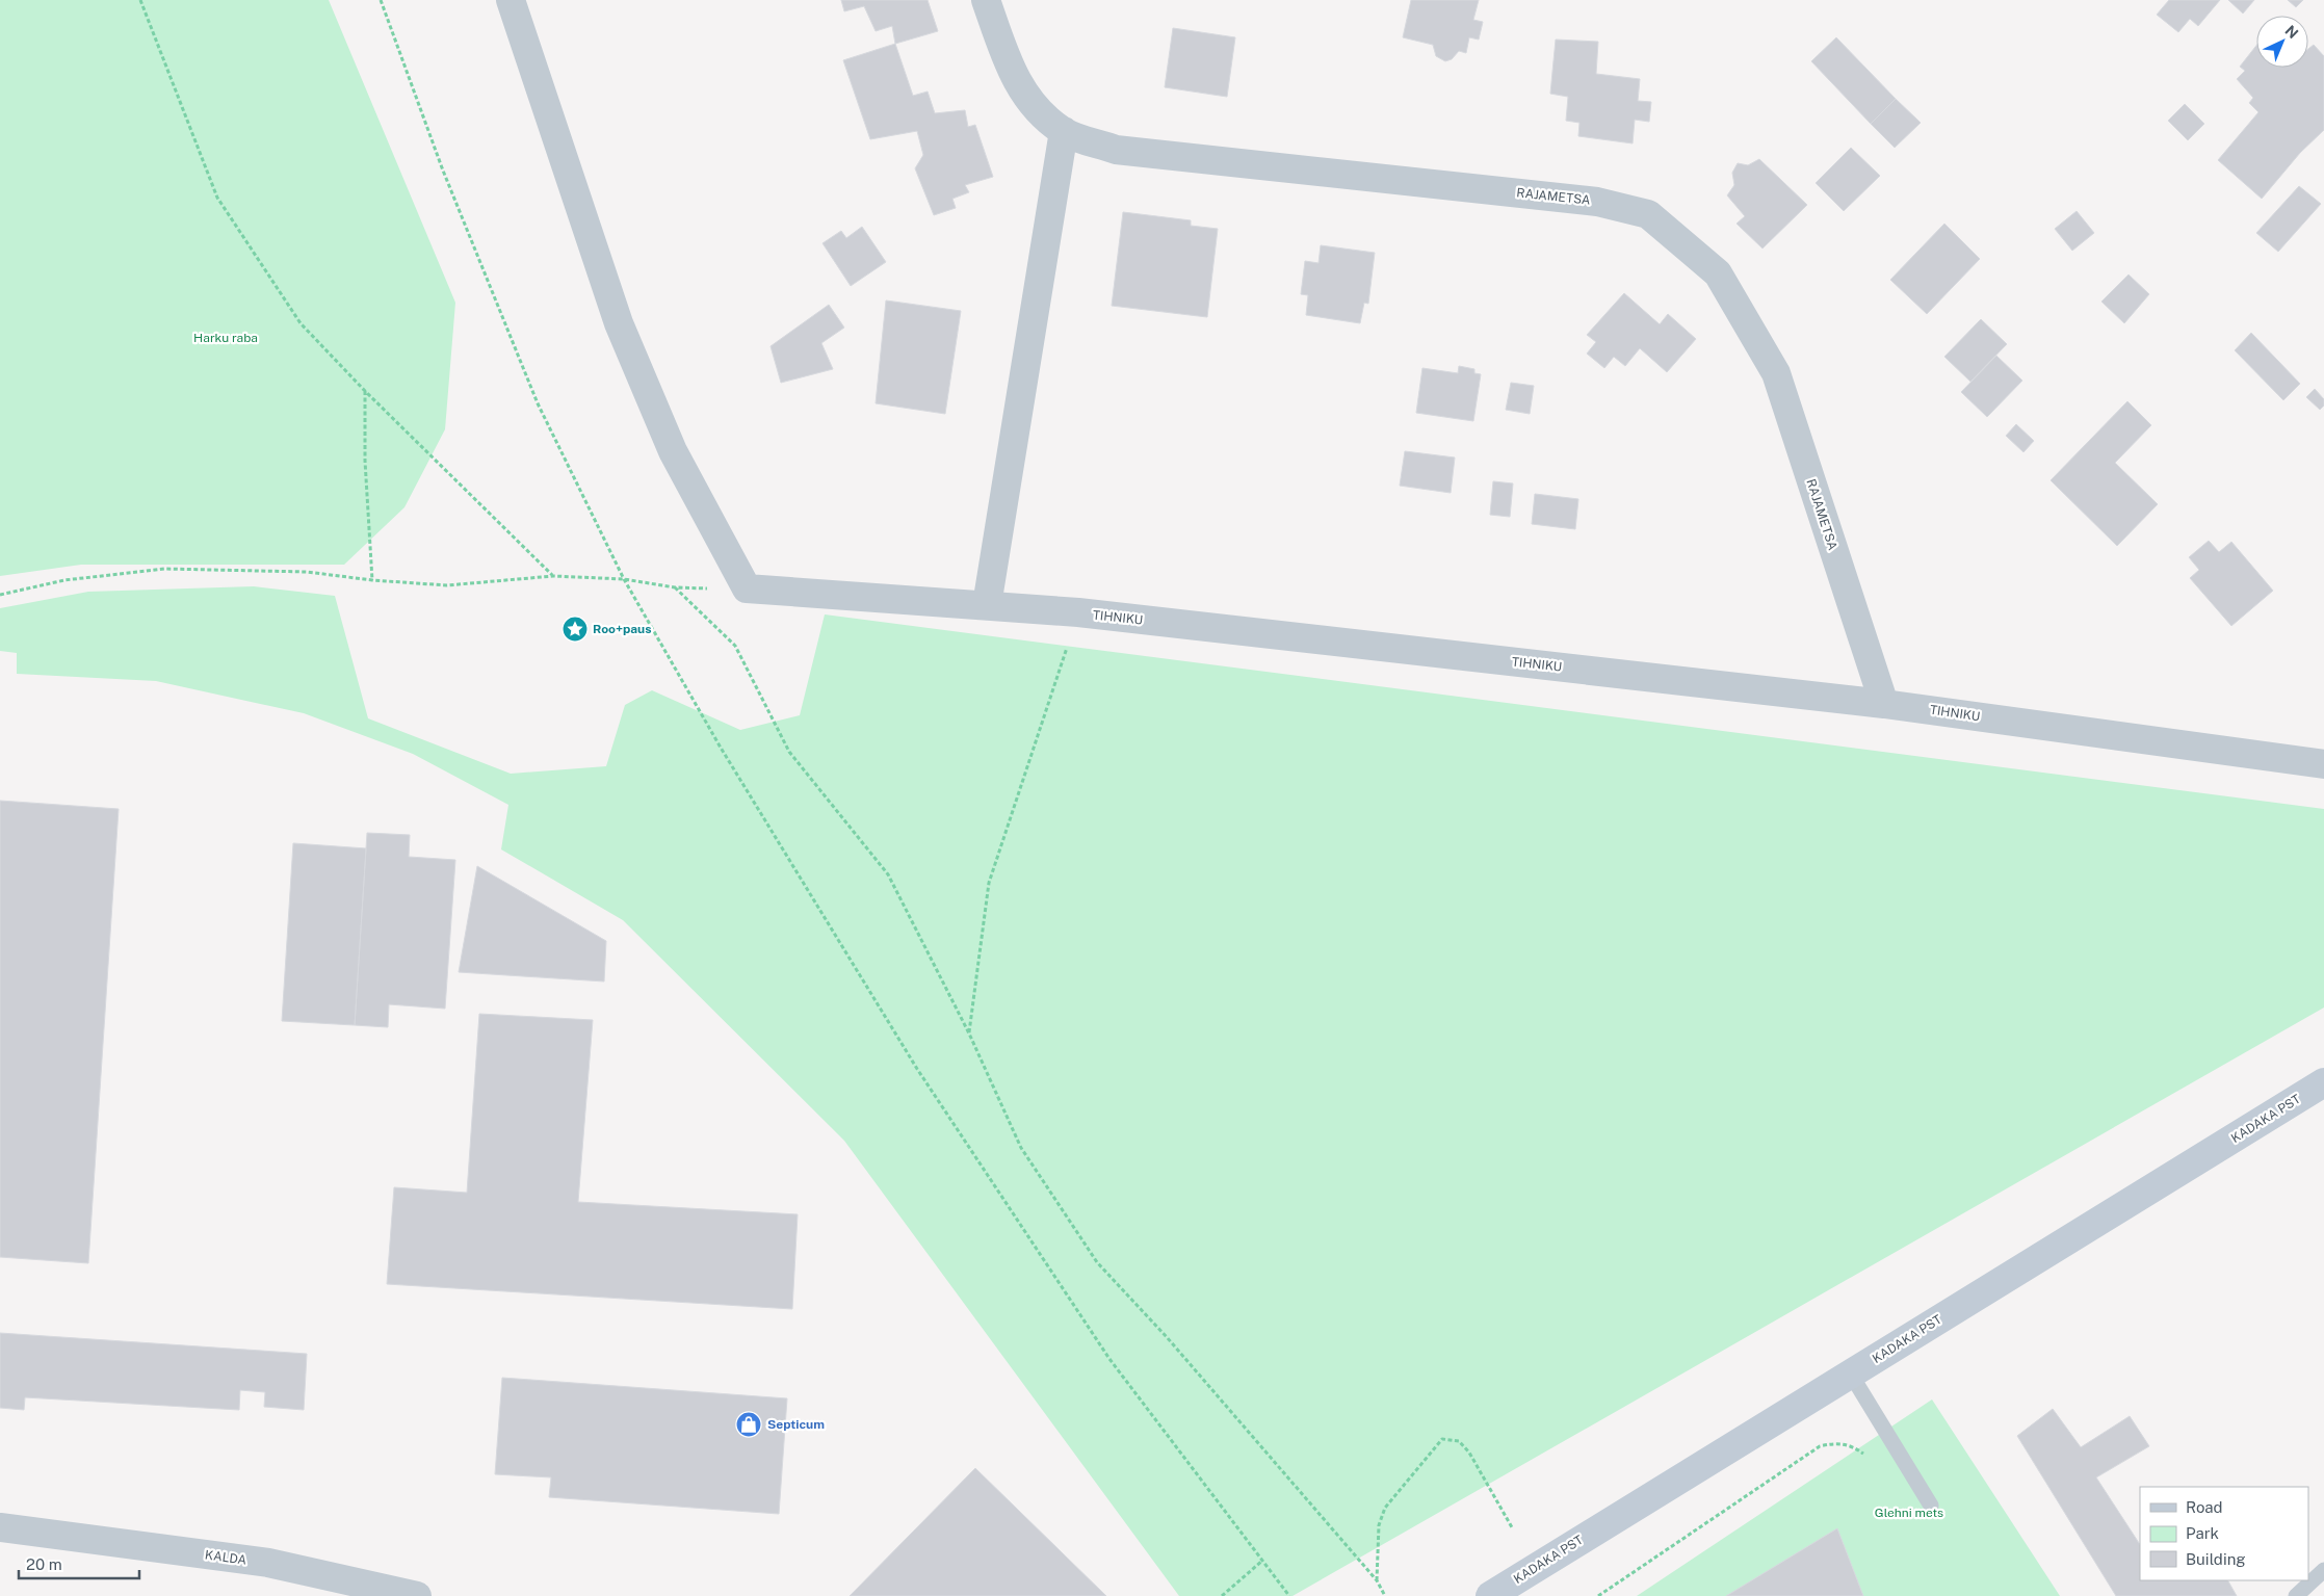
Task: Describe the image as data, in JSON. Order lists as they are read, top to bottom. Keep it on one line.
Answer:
{"streets":{"main road":["KADAKA PST"],"street":["RAJAMETSA","TIHNIKU","KALDA"]},"crossings":[["RAJAMETSA","TIHNIKU"]],"parks":["Harku raba","Glehni mets"],"places":{"place":["Roo+paus"],"shop":["Septicum"]},"legend":["Road","Park","Building"],"scale_bar":"20 m","north":"top right"}
